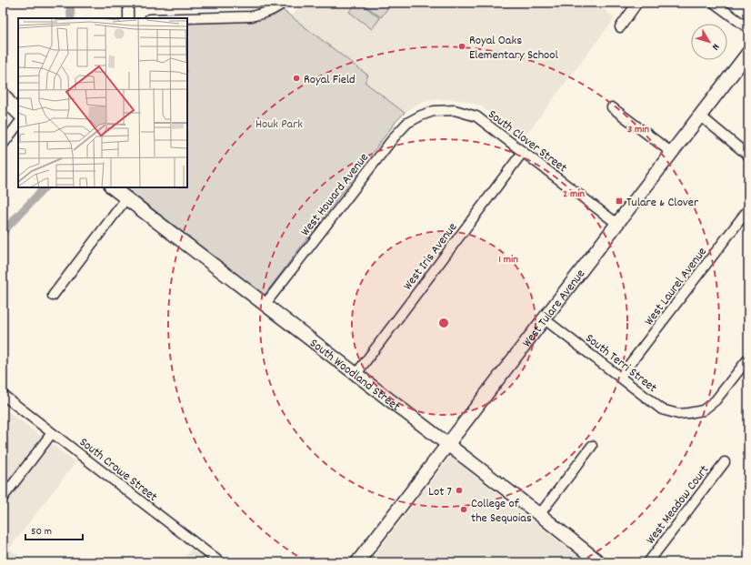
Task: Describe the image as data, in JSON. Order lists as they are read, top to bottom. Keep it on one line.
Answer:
{"streets":{"street":["South Clover Street","West Howard Avenue","West Iris Avenue","West Laurel Avenue","West Tulare Avenue","South Terri Street","South Woodland Street","South Crowe Street","West Meadow Court"]},"crossings":[["South Clover Street","West Howard Avenue"],["South Clover Street","West Iris Avenue"],["South Clover Street","West Tulare Avenue"],["West Howard Avenue","South Woodland Street"],["West Iris Avenue","South Woodland Street"],["West Laurel Avenue","South Terri Street"],["West Tulare Avenue","South Terri Street"],["West Tulare Avenue","South Woodland Street"]],"parks":["Houk Park"],"places":{"other":["Royal Oaks Elementary School","Royal Field","Lot 7","College of the Sequoias"],"transit":["Tulare & Clover"]},"scale_bar":"50 m","north":"bottom right","rings":["3 min","2 min","1 min"]}
